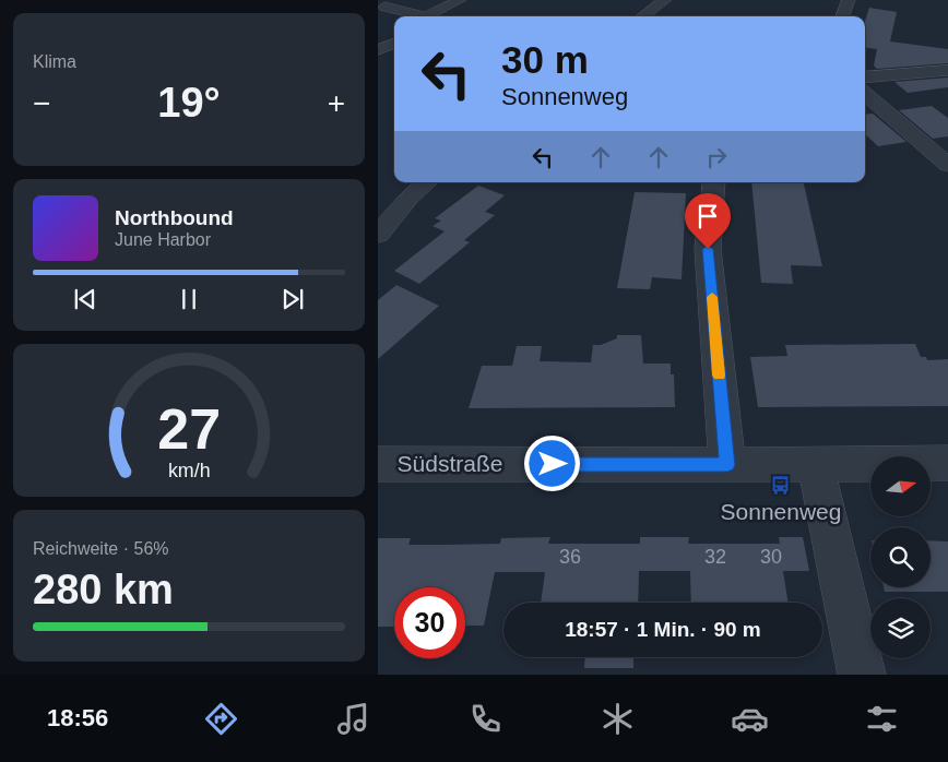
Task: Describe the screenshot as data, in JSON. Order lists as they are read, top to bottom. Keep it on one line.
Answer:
{"streets":{"street":["Südstraße"]},"places":{"bus stop":["Sonnenweg"]},"house_numbers":["36","32","30"],"north":"right","page":{"tile":["Klima",["Reichweite · 56%","280 km"]],"turn":["30 m","Sonnenweg"],"heat":["−","19°","+"],"song":["Northbound","June Harbor"],"limit":"30","trip":"18:57 · 1 Min. · 90 m","tabs":"18:56","gauge":["27","km/h"]}}
